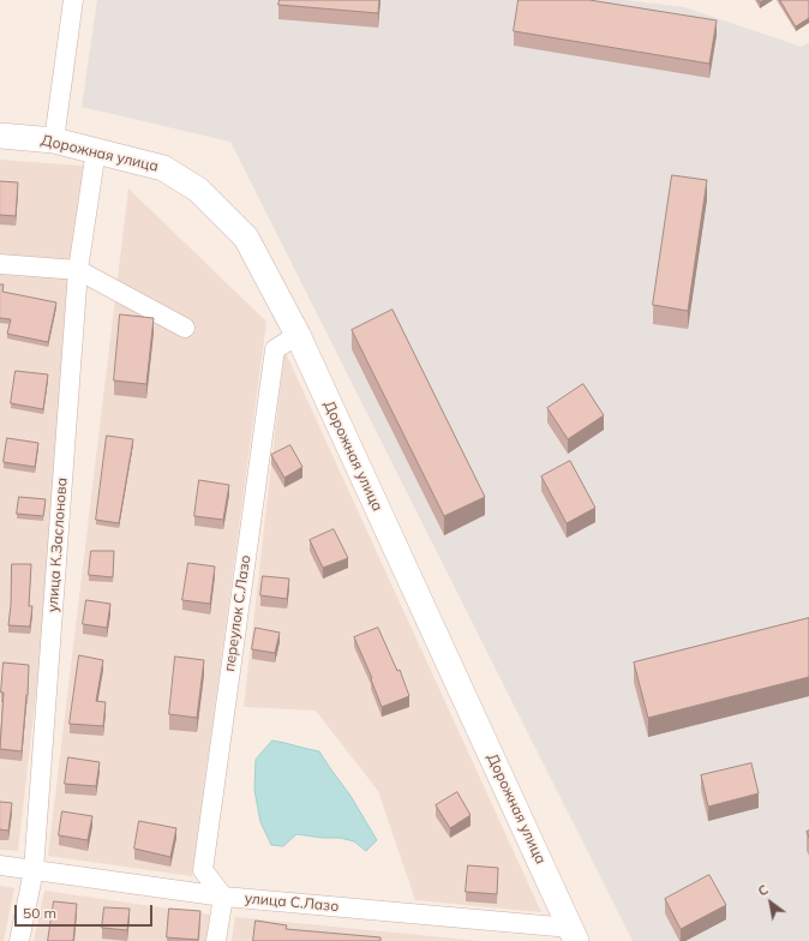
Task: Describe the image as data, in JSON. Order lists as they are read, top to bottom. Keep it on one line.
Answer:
{"streets":{"street":["Дорожная улица","улица К.Заслонова","переулок С.Лазо","улица С.Лазо"]},"crossings":[["Дорожная улица","улица К.Заслонова"],["Дорожная улица","переулок С.Лазо"],["Дорожная улица","улица С.Лазо"],["улица К.Заслонова","улица С.Лазо"],["переулок С.Лазо","улица С.Лазо"]],"scale_bar":"50 m","north":"top left"}
